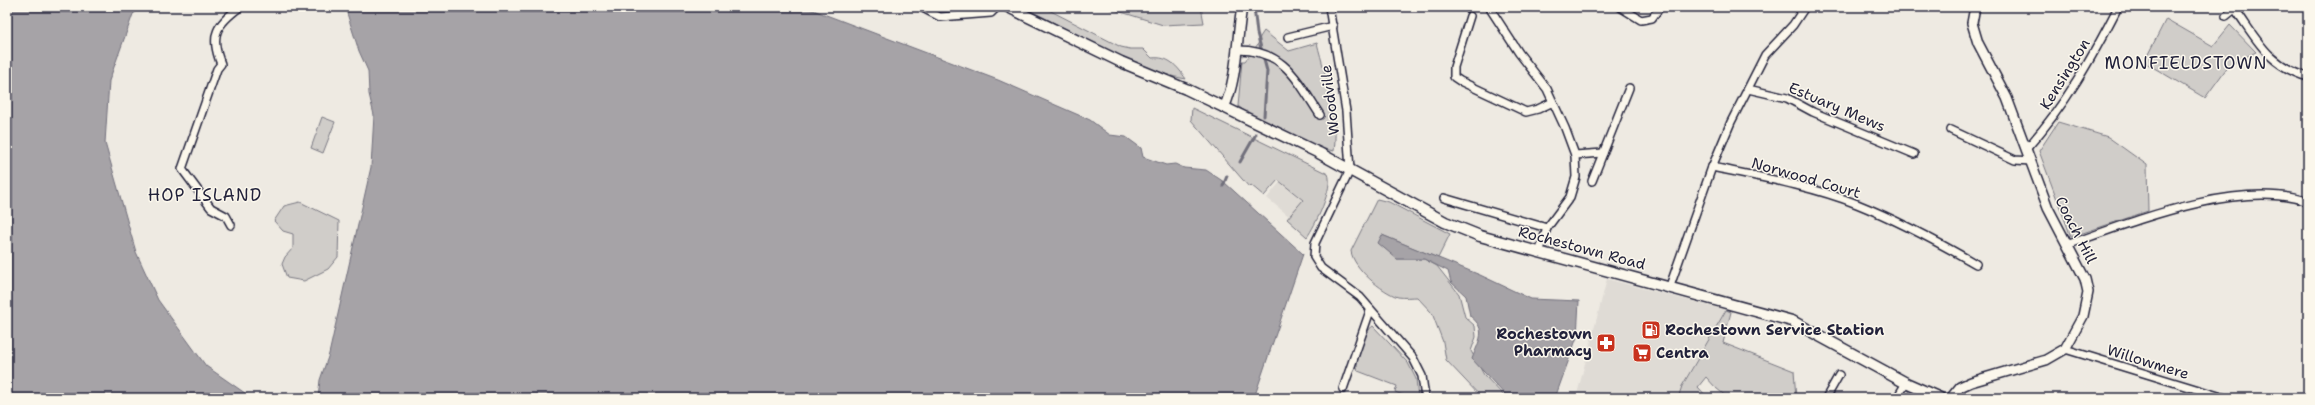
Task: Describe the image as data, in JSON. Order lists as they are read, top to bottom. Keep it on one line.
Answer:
{"streets":{"main road":["Rochestown Road"],"street":["Kensington","Woodville","Estuary Mews","Norwood Court","Coach Hill","Willowmere"]},"crossings":[["Kensington","Coach Hill"],["Woodville","Rochestown Road"],["Coach Hill","Willowmere"]],"districts":["MONFIELDSTOWN","HOP ISLAND"],"places":{"fuel station":["Rochestown Service Station"],"pharmacy":["Rochestown Pharmacy"],"supermarket":["Centra"]}}
